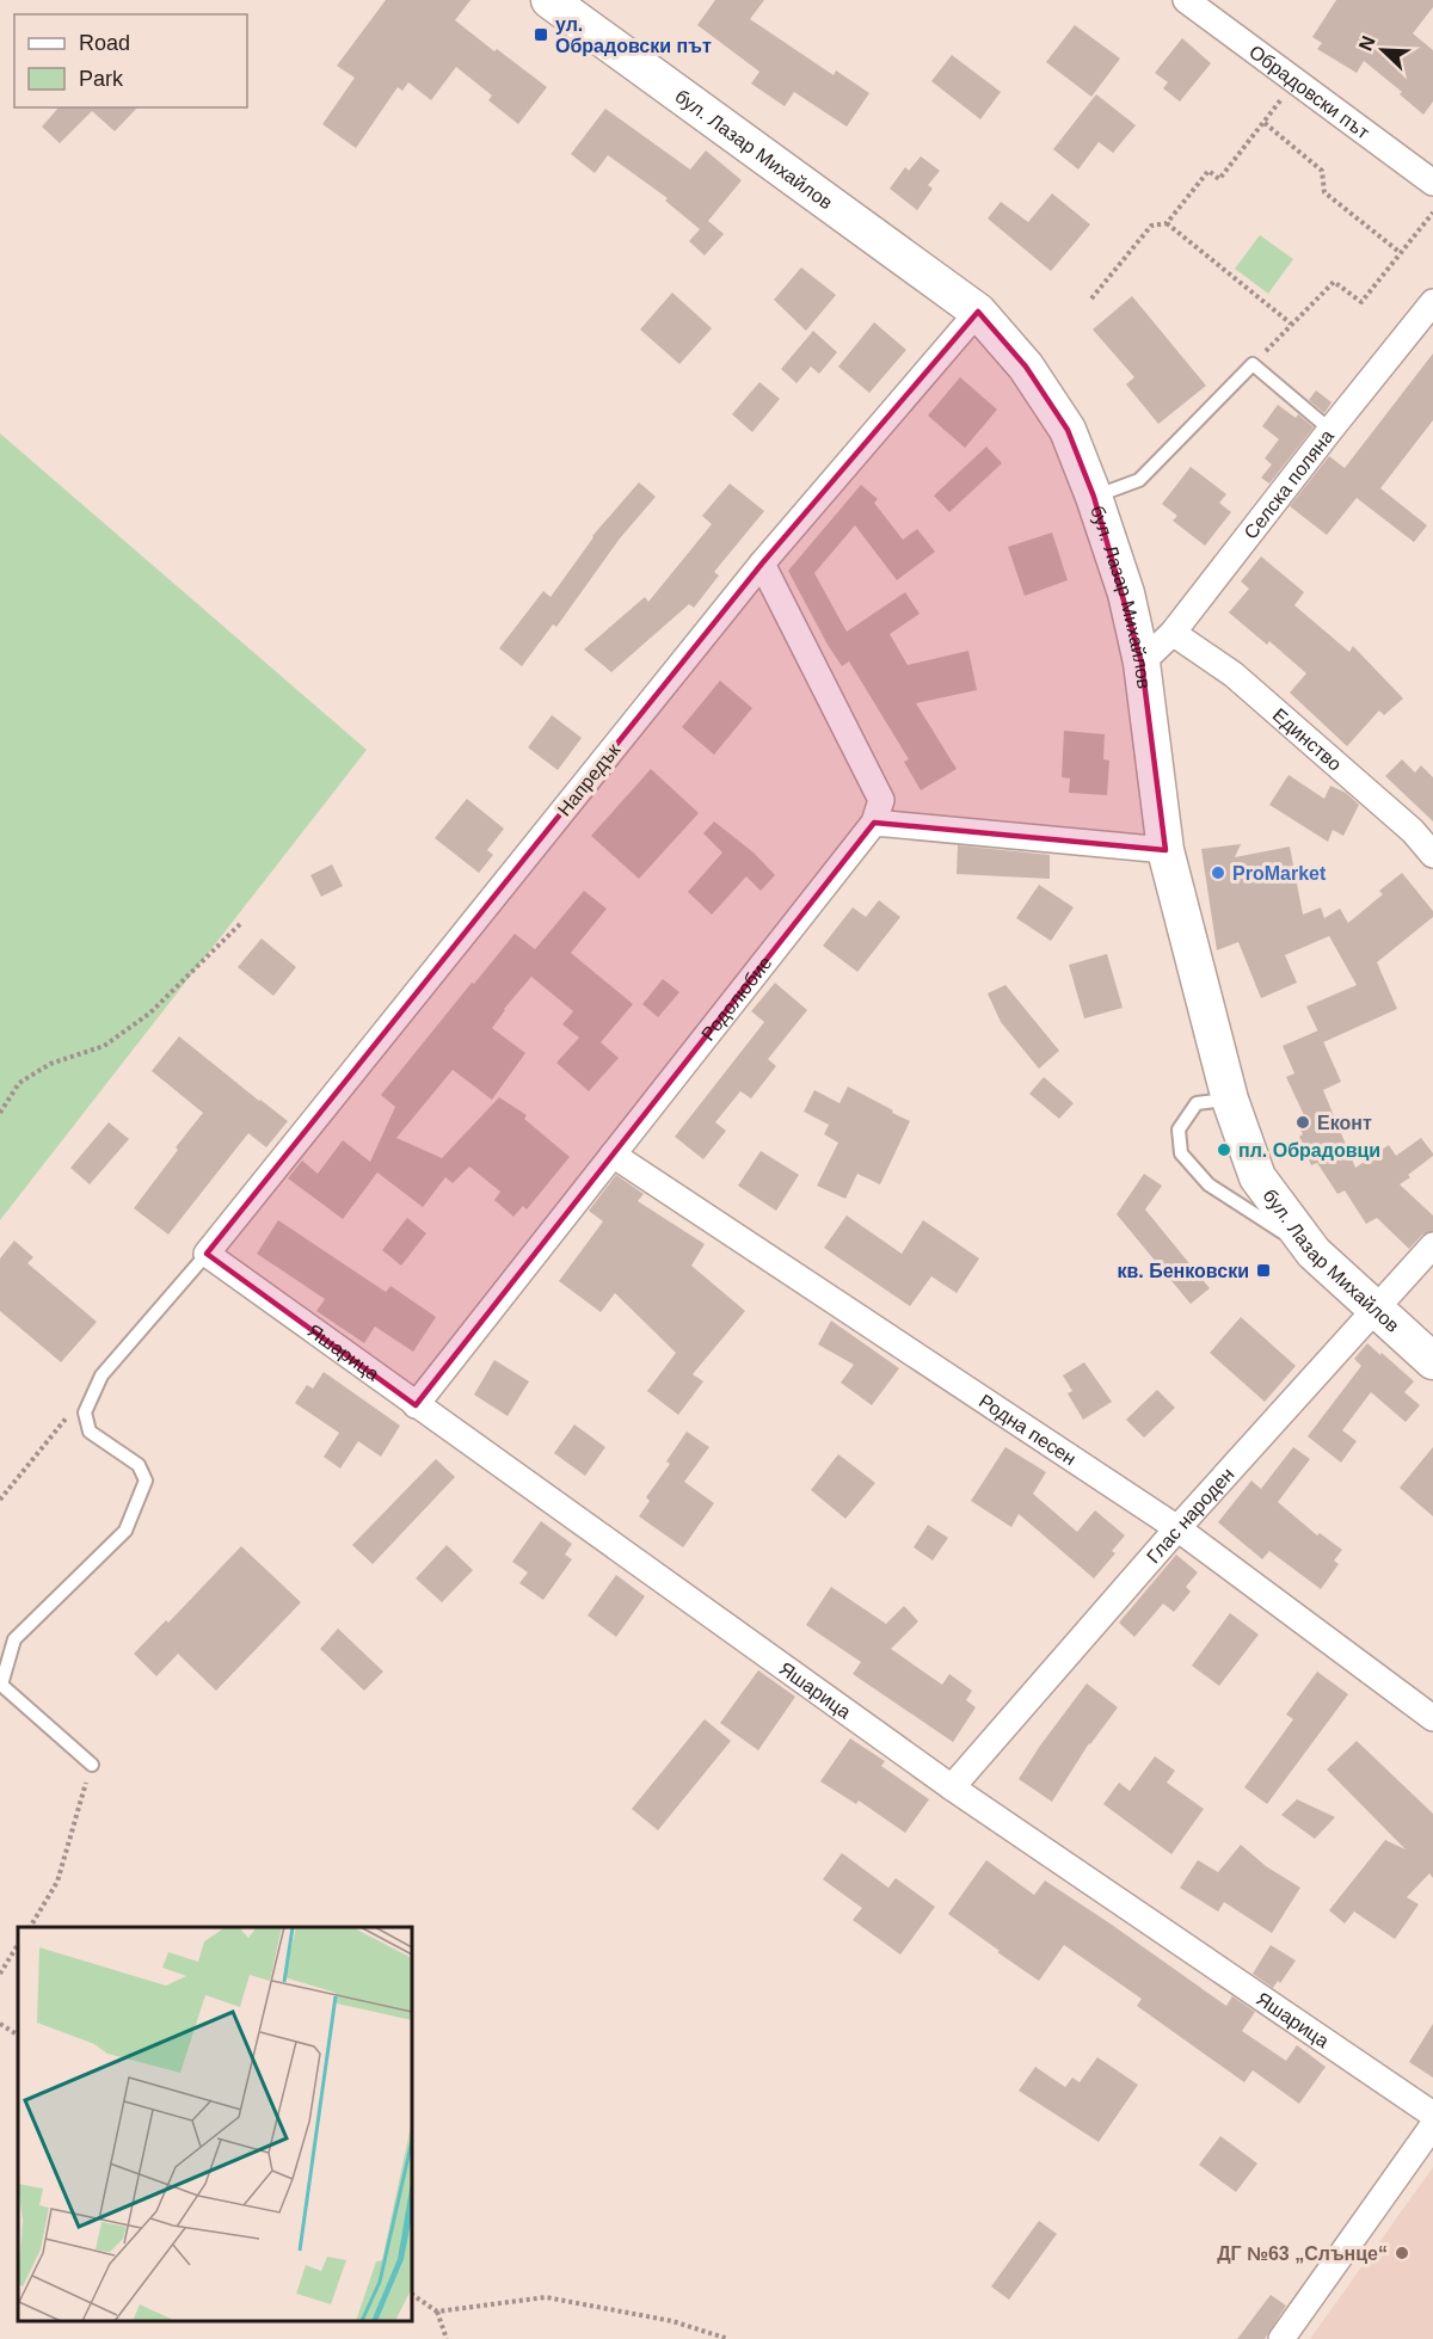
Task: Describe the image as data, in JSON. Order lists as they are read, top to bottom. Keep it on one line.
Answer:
{"streets":{"street":["Обрадовски път","бул. Лазар Михайлов","Селска поляна","Единство","Напредък","Родолюбие","Яшарица","Родна песен","Глас народен"]},"crossings":[["бул. Лазар Михайлов","Селска поляна"],["бул. Лазар Михайлов","Напредък"],["бул. Лазар Михайлов","Глас народен"],["Селска поляна","Единство"],["Напредък","Яшарица"],["Родолюбие","Яшарица"],["Родолюбие","Родна песен"],["Яшарица","Глас народен"],["Родна песен","Глас народен"]],"places":{"transit":["ул. Обрадовски път","кв. Бенковски"],"other":["ProMarket","Еконт","пл. Обрадовци","ДГ №63 „Слънце“"]},"legend":["Road","Park"],"north":"top left"}
